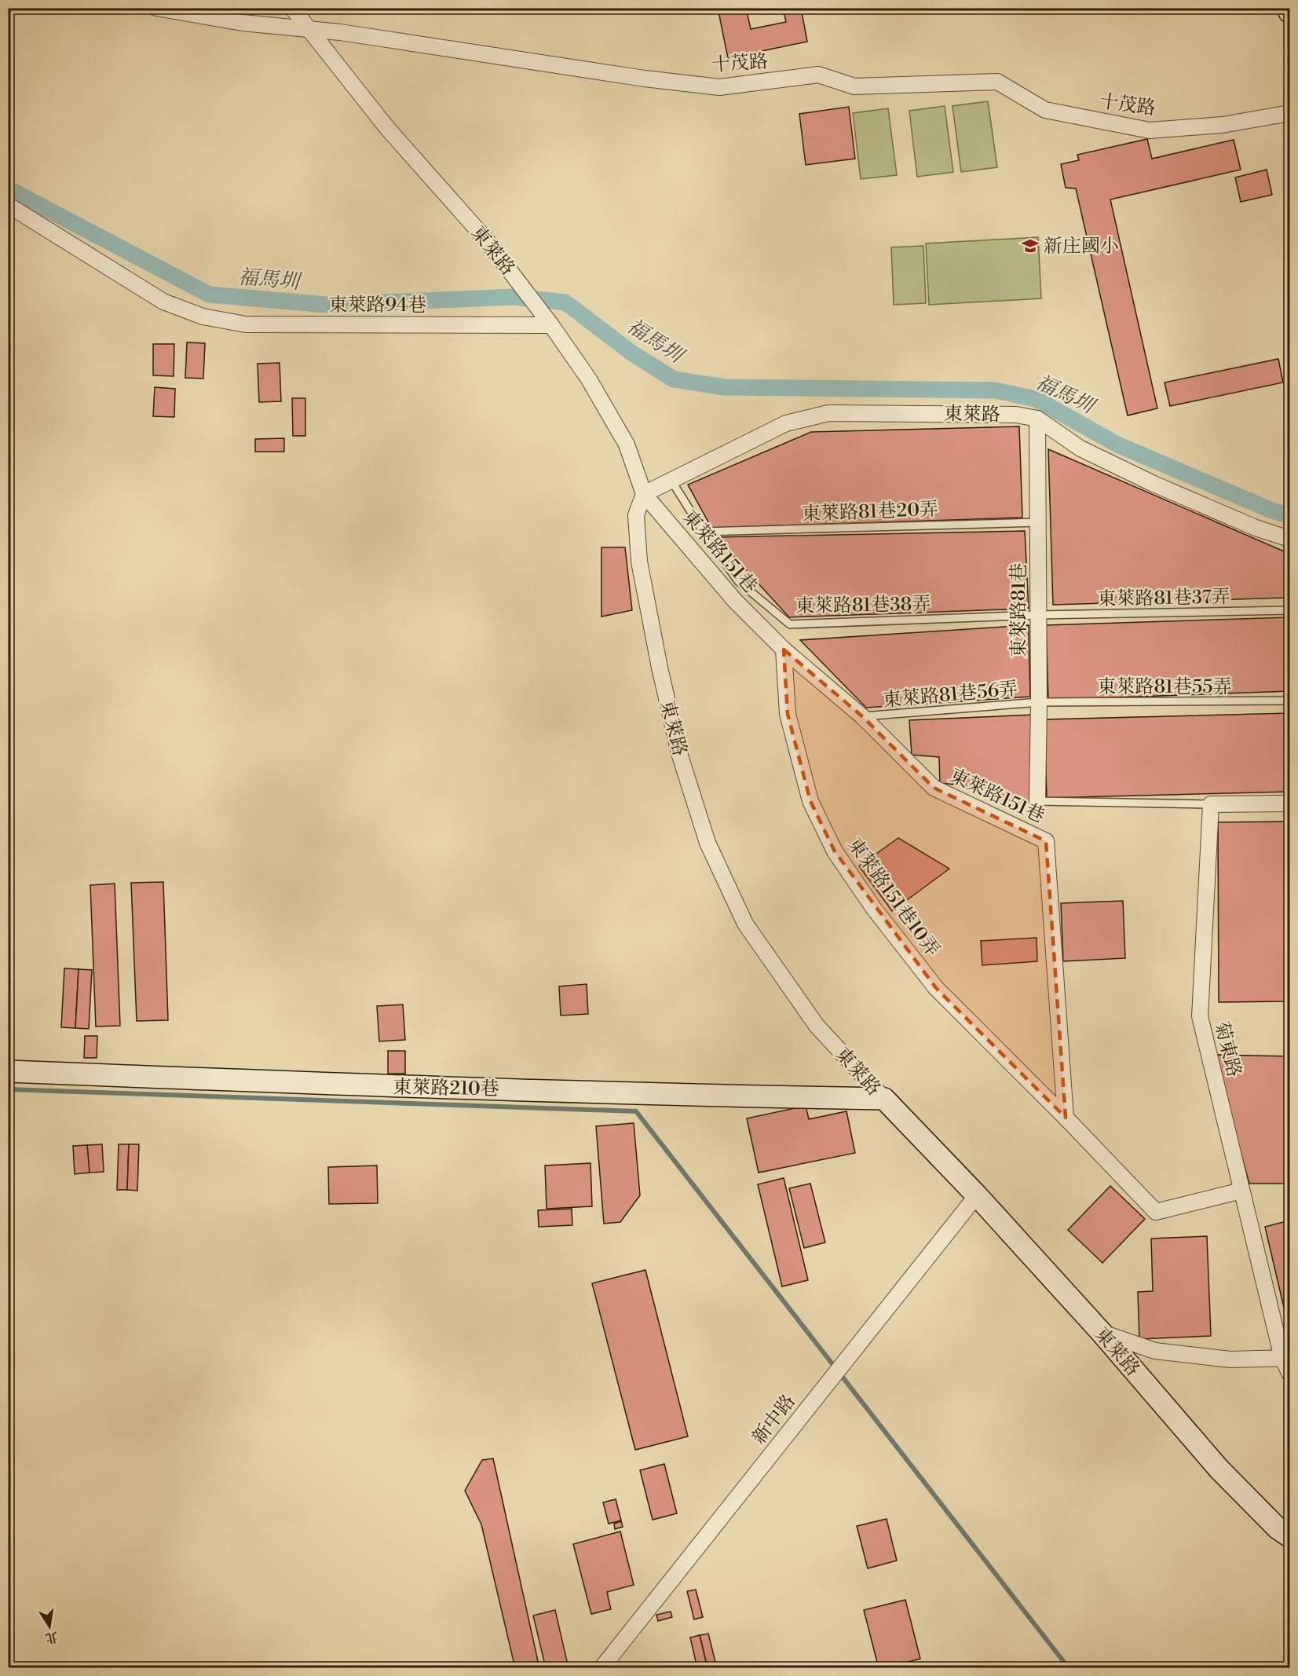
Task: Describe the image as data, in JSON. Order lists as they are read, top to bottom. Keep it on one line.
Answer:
{"streets":{"street":["十茂路","東萊路","東萊路94巷","東萊路151巷","東萊路81巷","東萊路151巷10弄","菊東路","東萊路210巷","新中路"],"lane":["東萊路81巷20弄","東萊路81巷37弄","東萊路81巷38弄","東萊路81巷55弄","東萊路81巷56弄"]},"crossings":[["十茂路","東萊路"],["東萊路","東萊路94巷"],["東萊路","東萊路151巷"],["東萊路","東萊路81巷38弄"],["東萊路","東萊路81巷"],["東萊路","東萊路210巷"],["東萊路","新中路"],["東萊路81巷20弄","東萊路81巷38弄"],["東萊路81巷20弄","東萊路81巷"],["東萊路151巷","東萊路81巷56弄"],["東萊路151巷","東萊路151巷10弄"],["東萊路81巷37弄","東萊路81巷38弄"],["東萊路81巷37弄","東萊路81巷"],["東萊路81巷38弄","東萊路81巷"],["東萊路81巷","東萊路81巷55弄"],["東萊路81巷","東萊路81巷56弄"],["東萊路81巷55弄","東萊路81巷56弄"]],"water":["福馬圳"],"places":{"school or university":["新庄國小"]},"north":"bottom"}
